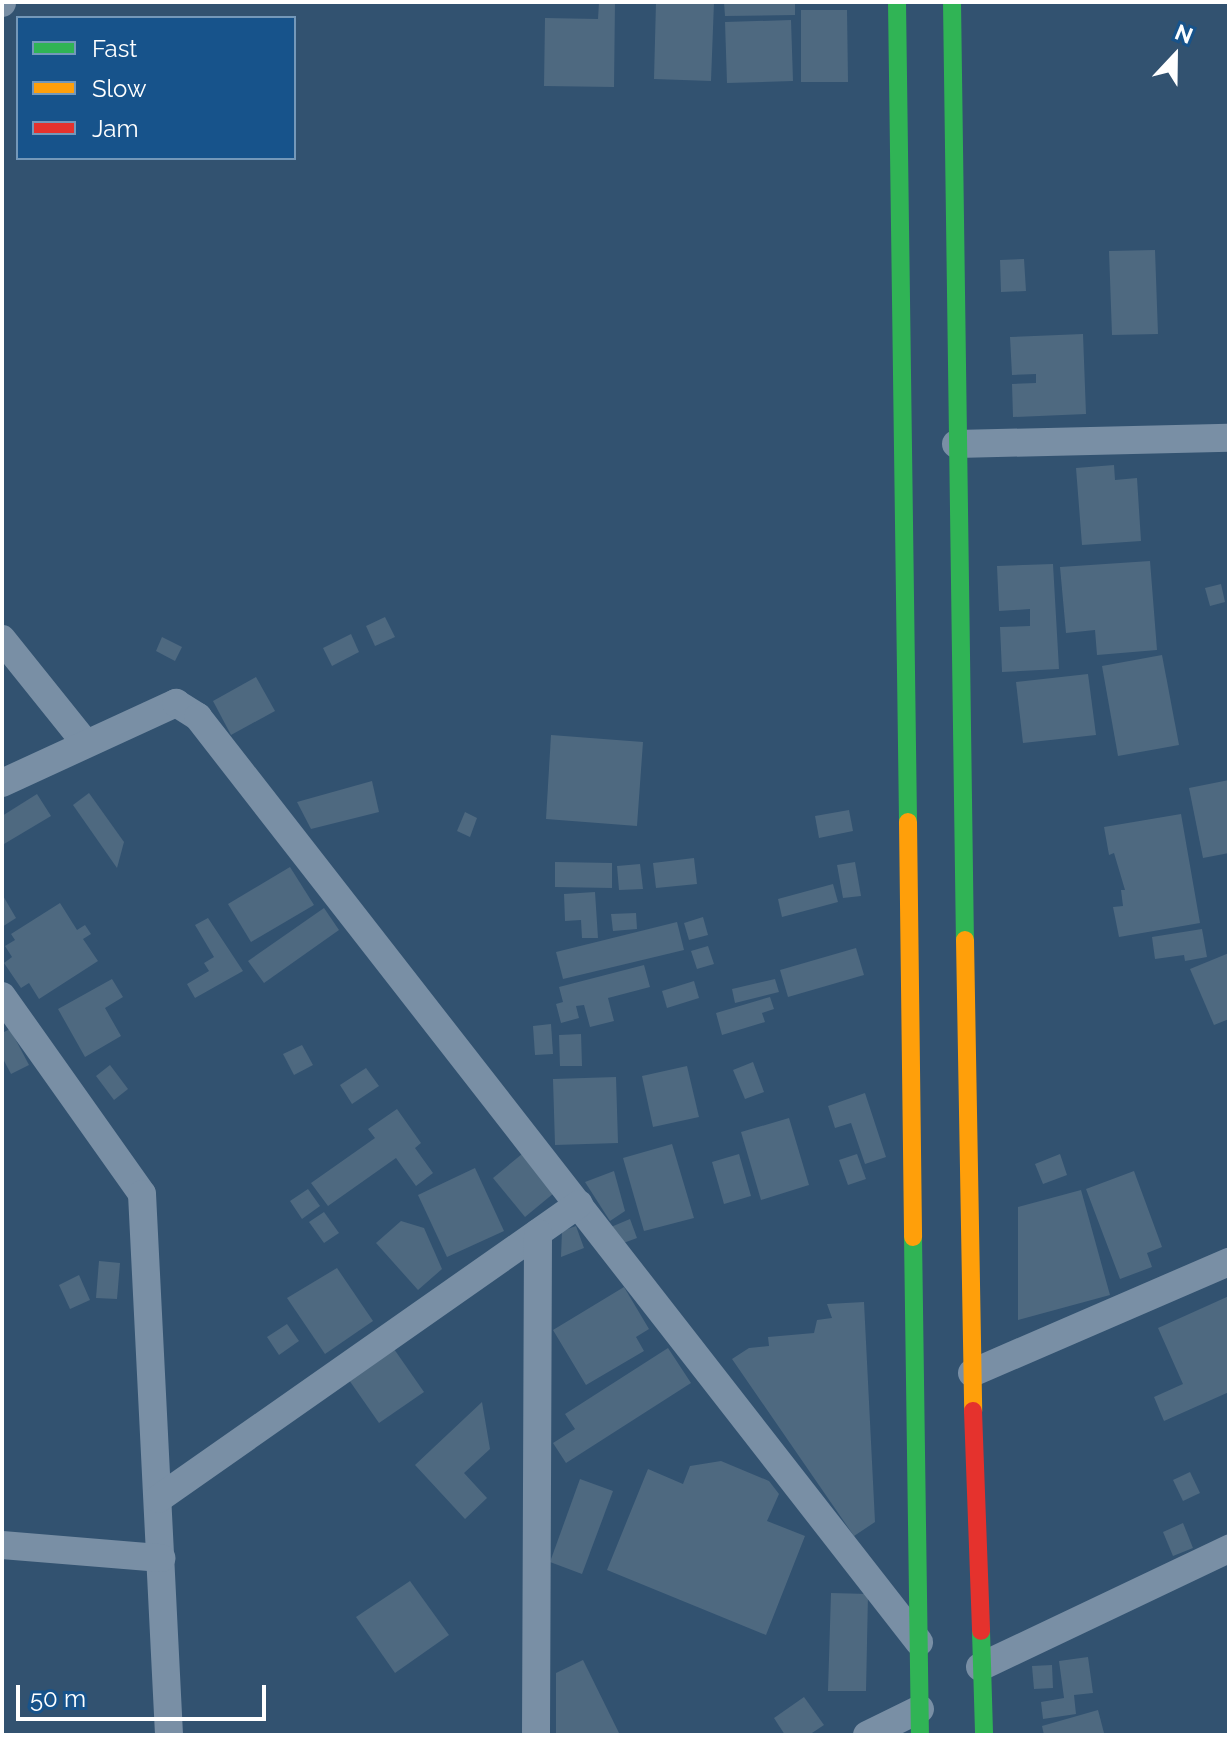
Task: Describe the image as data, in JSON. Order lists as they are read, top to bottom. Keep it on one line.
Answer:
{"legend":["Fast","Slow","Jam"],"scale_bar":"50 m","north":"top"}
